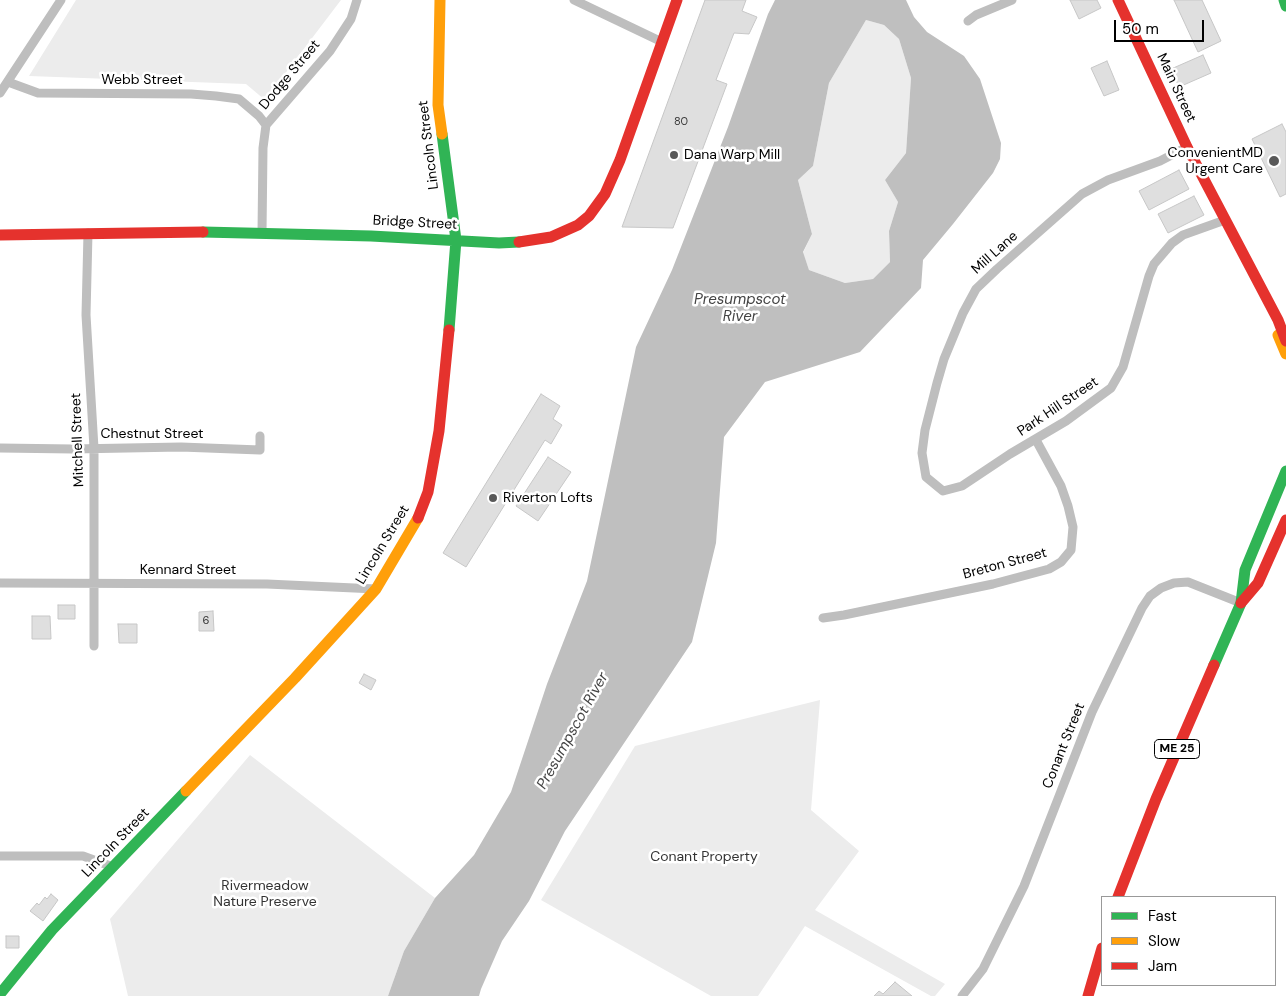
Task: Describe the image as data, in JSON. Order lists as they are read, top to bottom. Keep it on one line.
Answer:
{"streets":{"main road":["Main Street","Lincoln Street","Bridge Street","ME 25"],"street":["Dodge Street","Webb Street","Mill Lane","Park Hill Street","Chestnut Street","Mitchell Street","Breton Street","Kennard Street","Conant Street"]},"crossings":[["Dodge Street","Webb Street"],["Dodge Street","Bridge Street"],["Main Street","Mill Lane"],["Main Street","Park Hill Street"],["Lincoln Street","Bridge Street"],["Lincoln Street","Kennard Street"],["Bridge Street","Mitchell Street"],["Mill Lane","Park Hill Street"],["Park Hill Street","Breton Street"],["Chestnut Street","Mitchell Street"],["Mitchell Street","Kennard Street"],["Conant Street","ME 25"]],"water":["Presumpscot River"],"parks":["Conant Property","Rivermeadow Nature Preserve"],"places":["Dana Warp Mill","ConvenientMD Urgent Care","Riverton Lofts"],"house_numbers":["80","6"],"legend":["Fast","Slow","Jam"],"scale_bar":"50 m"}
